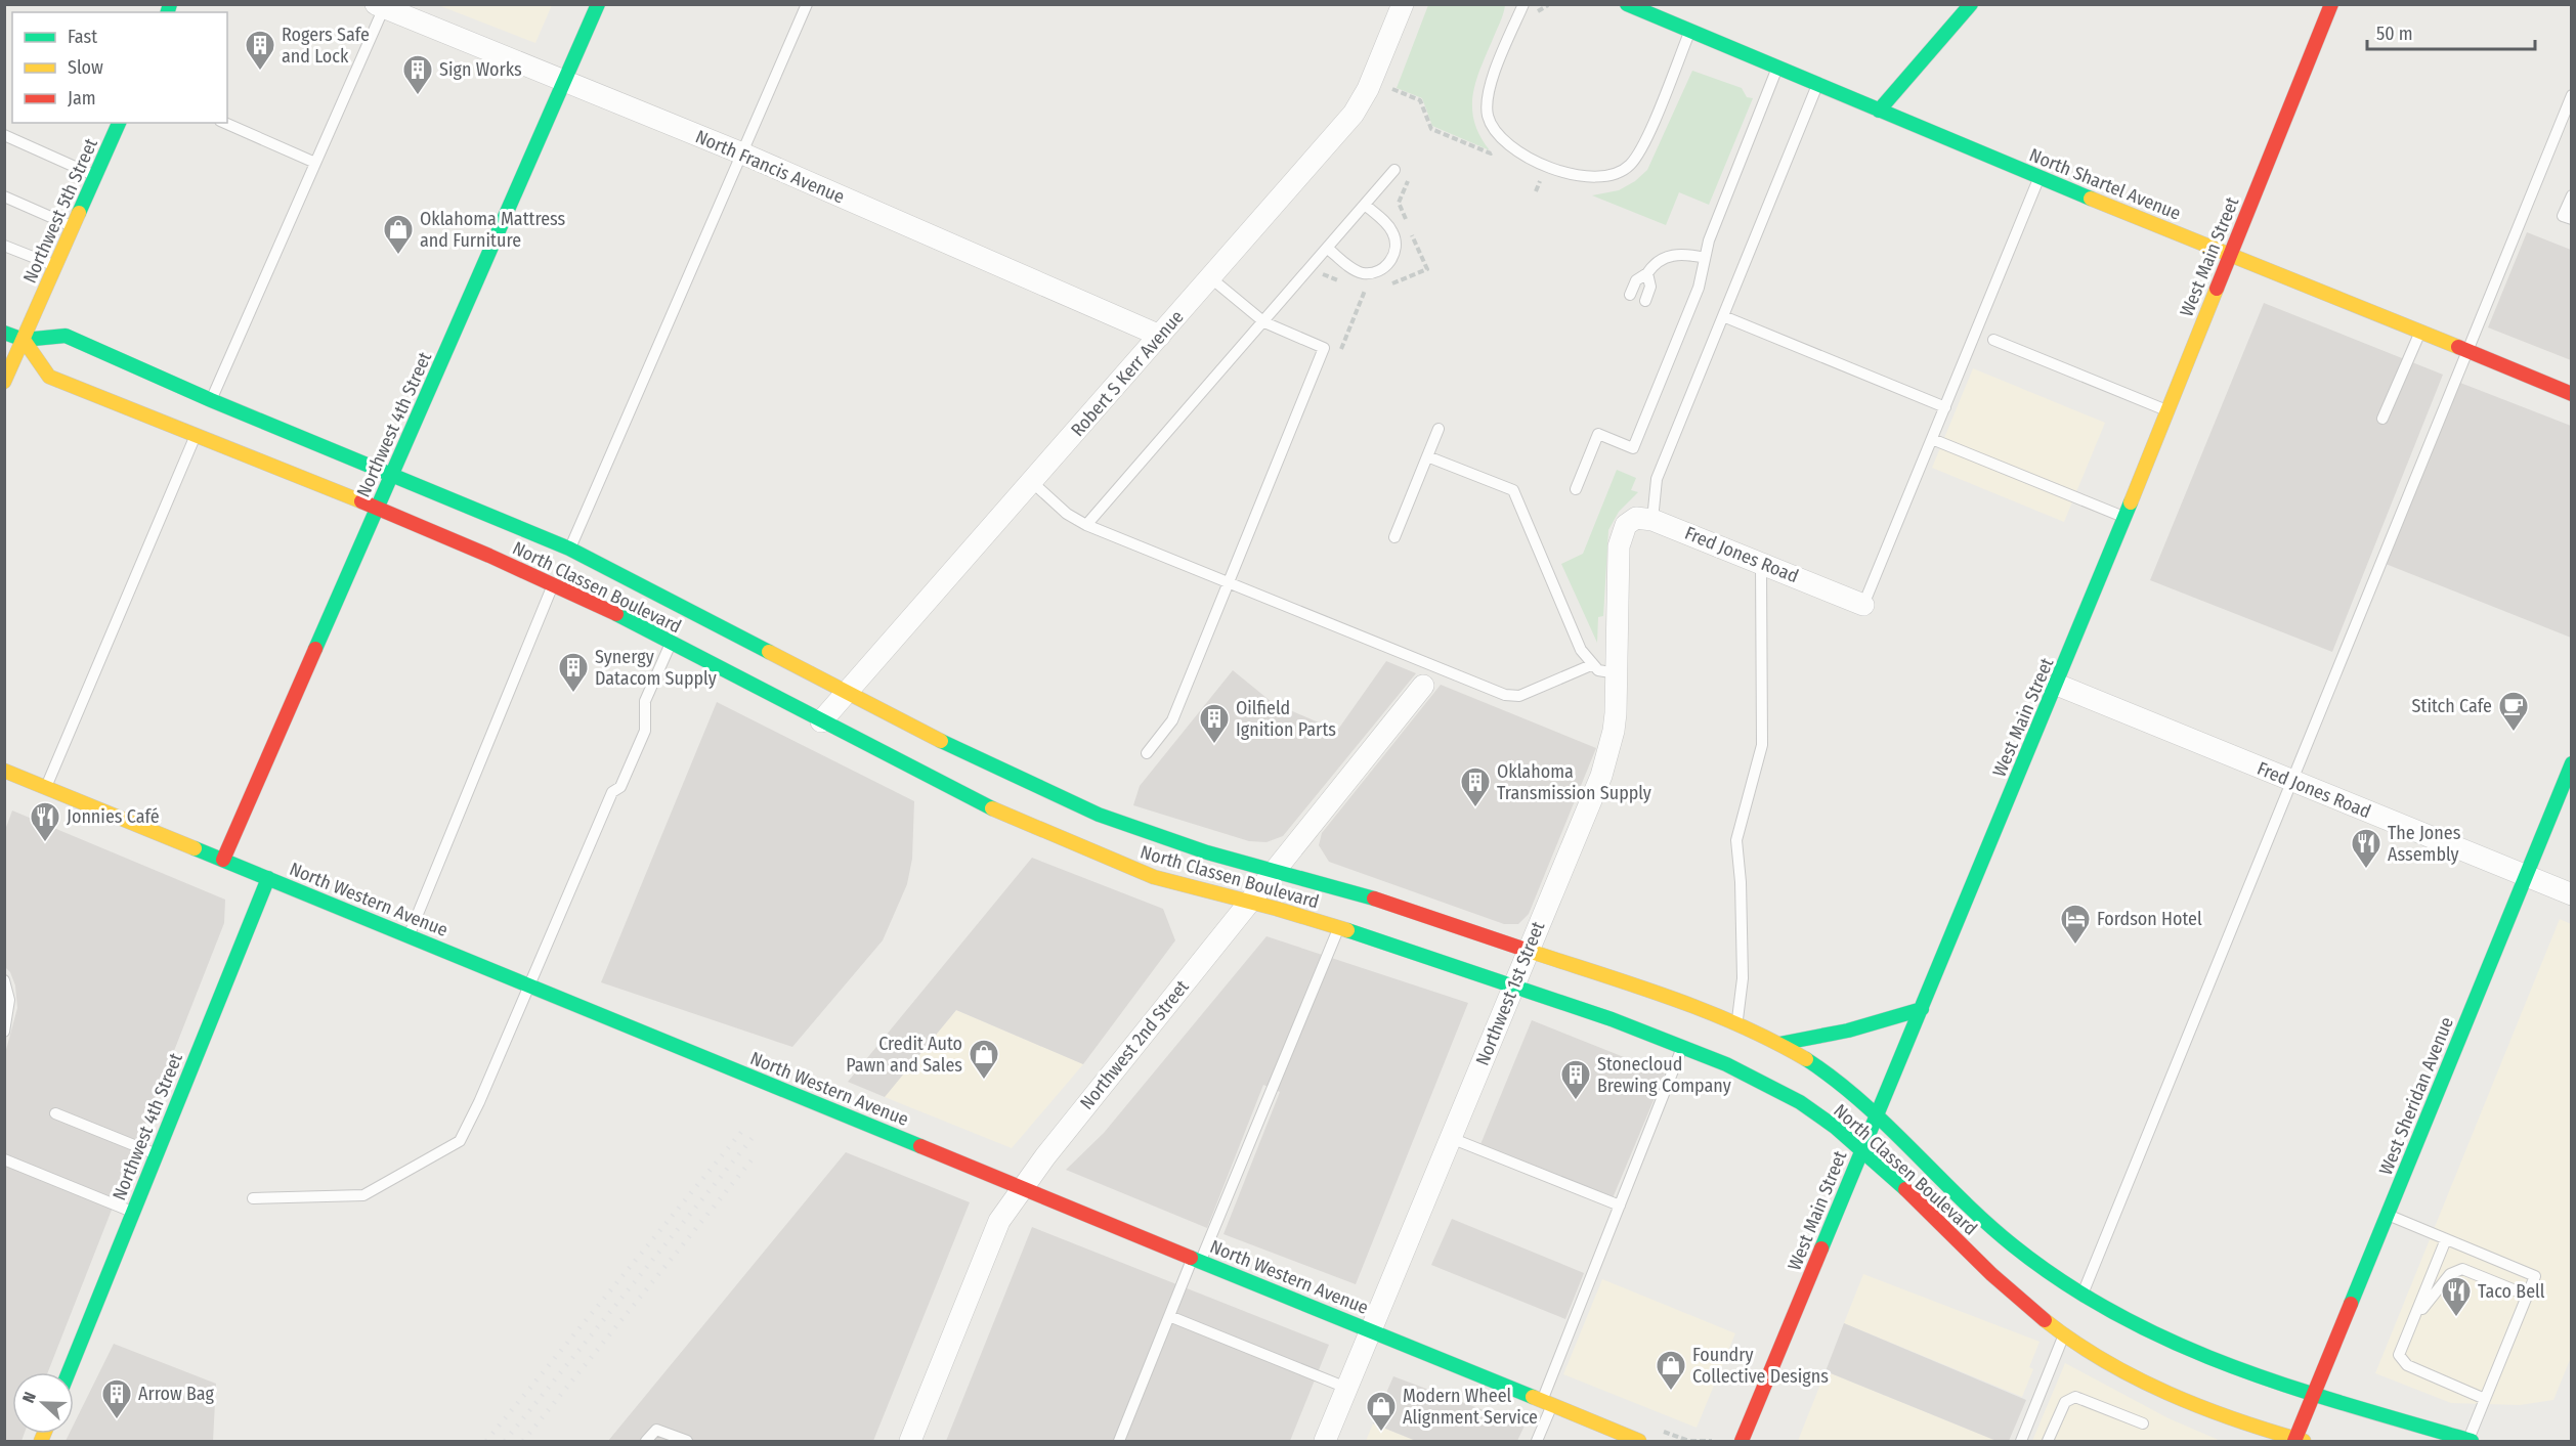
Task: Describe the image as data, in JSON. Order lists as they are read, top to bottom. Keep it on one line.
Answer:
{"streets":{"main road":["North Shartel Avenue","Northwest 5th Street","West Main Street","Northwest 4th Street","North Classen Boulevard","North Western Avenue","West Sheridan Avenue"],"street":["North Francis Avenue","Robert S Kerr Avenue","Fred Jones Road","Northwest 1st Street","Northwest 2nd Street"]},"crossings":[["North Francis Avenue","Robert S Kerr Avenue"],["North Francis Avenue","Northwest 4th Street"],["North Shartel Avenue","West Main Street"],["Northwest 5th Street","North Classen Boulevard"],["West Main Street","Fred Jones Road"],["West Main Street","North Classen Boulevard"],["Robert S Kerr Avenue","North Classen Boulevard"],["Northwest 4th Street","North Classen Boulevard"],["Northwest 4th Street","North Western Avenue"],["Fred Jones Road","Northwest 1st Street"],["Fred Jones Road","West Sheridan Avenue"],["North Classen Boulevard","Northwest 1st Street"],["North Classen Boulevard","Northwest 2nd Street"],["North Classen Boulevard","West Sheridan Avenue"],["North Western Avenue","Northwest 1st Street"],["North Western Avenue","Northwest 2nd Street"]],"places":{"building":["Rogers Safe and Lock","Sign Works","Synergy Datacom Supply","Oilfield Ignition Parts","Oklahoma Transmission Supply","Stonecloud Brewing Company","Arrow Bag"],"shop":["Oklahoma Mattress and Furniture","Credit Auto Pawn and Sales","Foundry Collective Designs","Modern Wheel Alignment Service"],"cafe":["Stitch Cafe"],"restaurant":["Jonnies Café","The Jones Assembly","Taco Bell"],"hotel":["Fordson Hotel"]},"legend":["Fast","Slow","Jam"],"scale_bar":"50 m","north":"left"}
